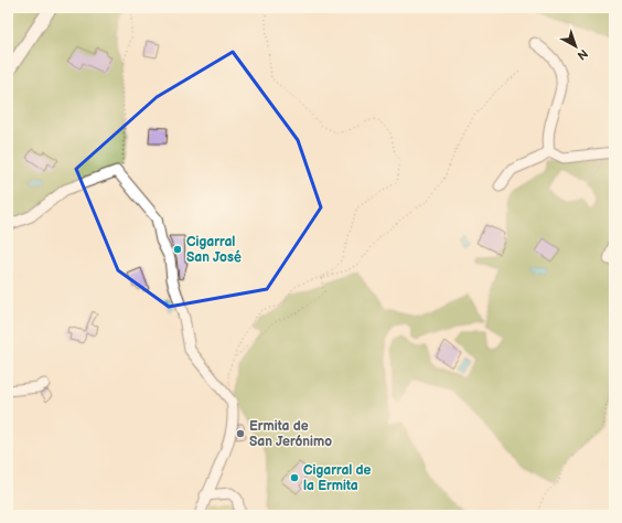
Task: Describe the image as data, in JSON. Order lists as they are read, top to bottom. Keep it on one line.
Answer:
{"places":["Cigarral San José","Ermita de San Jerónimo","Cigarral de la Ermita"],"north":"bottom right"}
